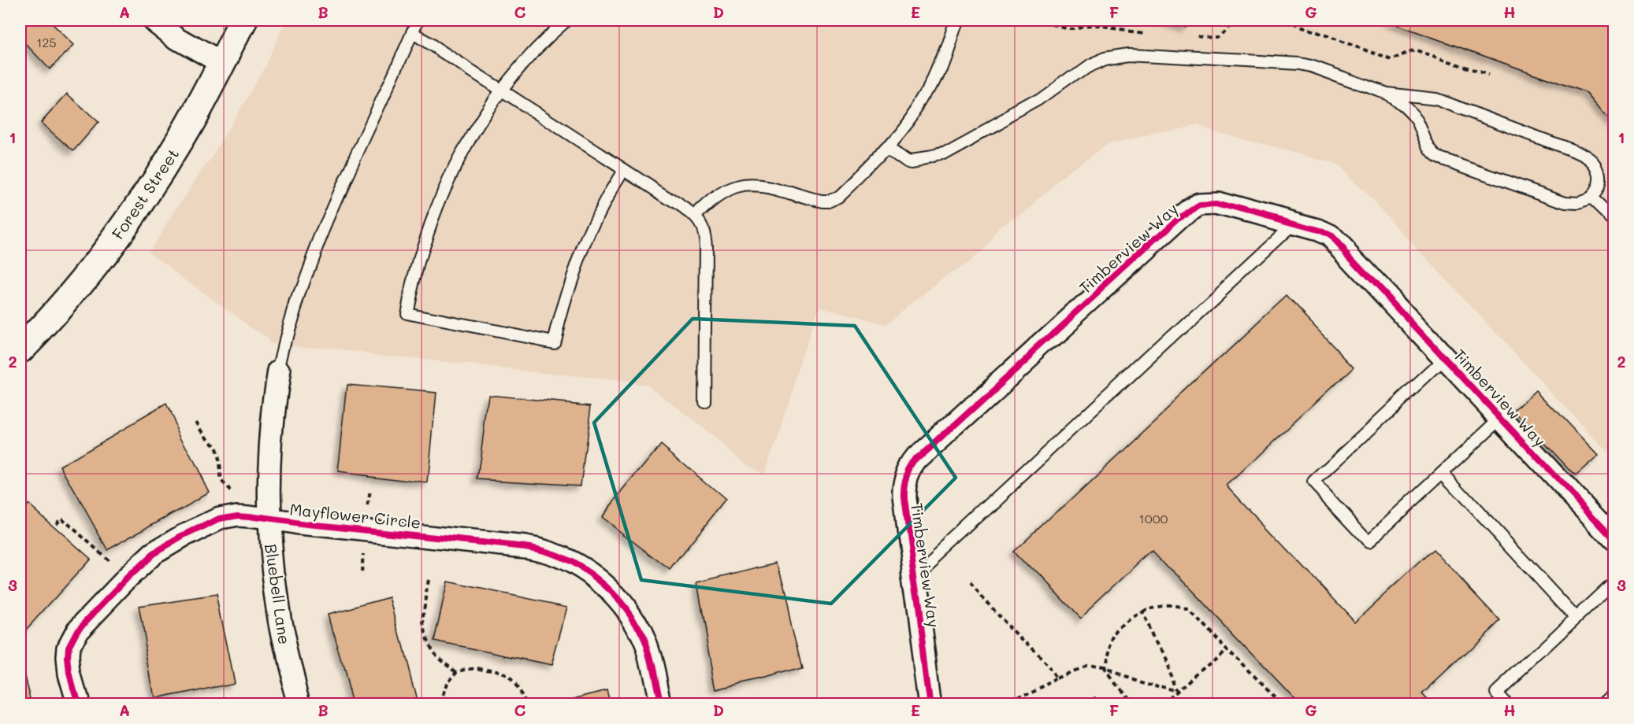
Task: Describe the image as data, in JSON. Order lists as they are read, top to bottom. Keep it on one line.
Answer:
{"streets":{"main road":["Forest Street"],"street":["Timberview Way","Mayflower Circle","Bluebell Lane"]},"crossings":[["Mayflower Circle","Bluebell Lane"]],"house_numbers":["125","1000"],"grid":{"columns":["A","B","C","D","E","F","G","H"],"rows":["1","2","3"]}}
